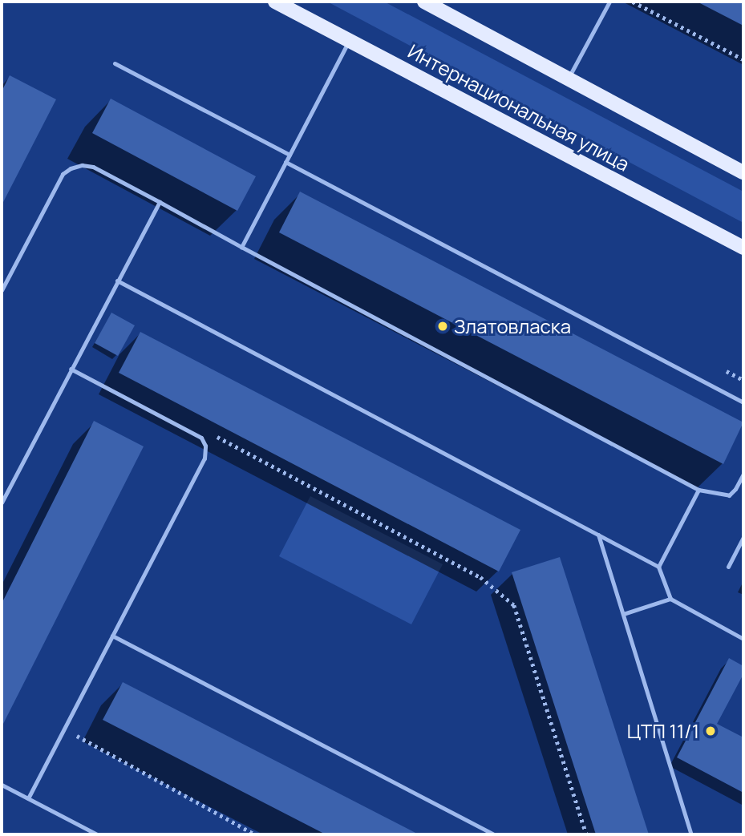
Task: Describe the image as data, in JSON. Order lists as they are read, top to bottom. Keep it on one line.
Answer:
{"streets":{"main road":["Интернациональная улица"]},"places":["Златовласка","ЦТП 11/1"]}
